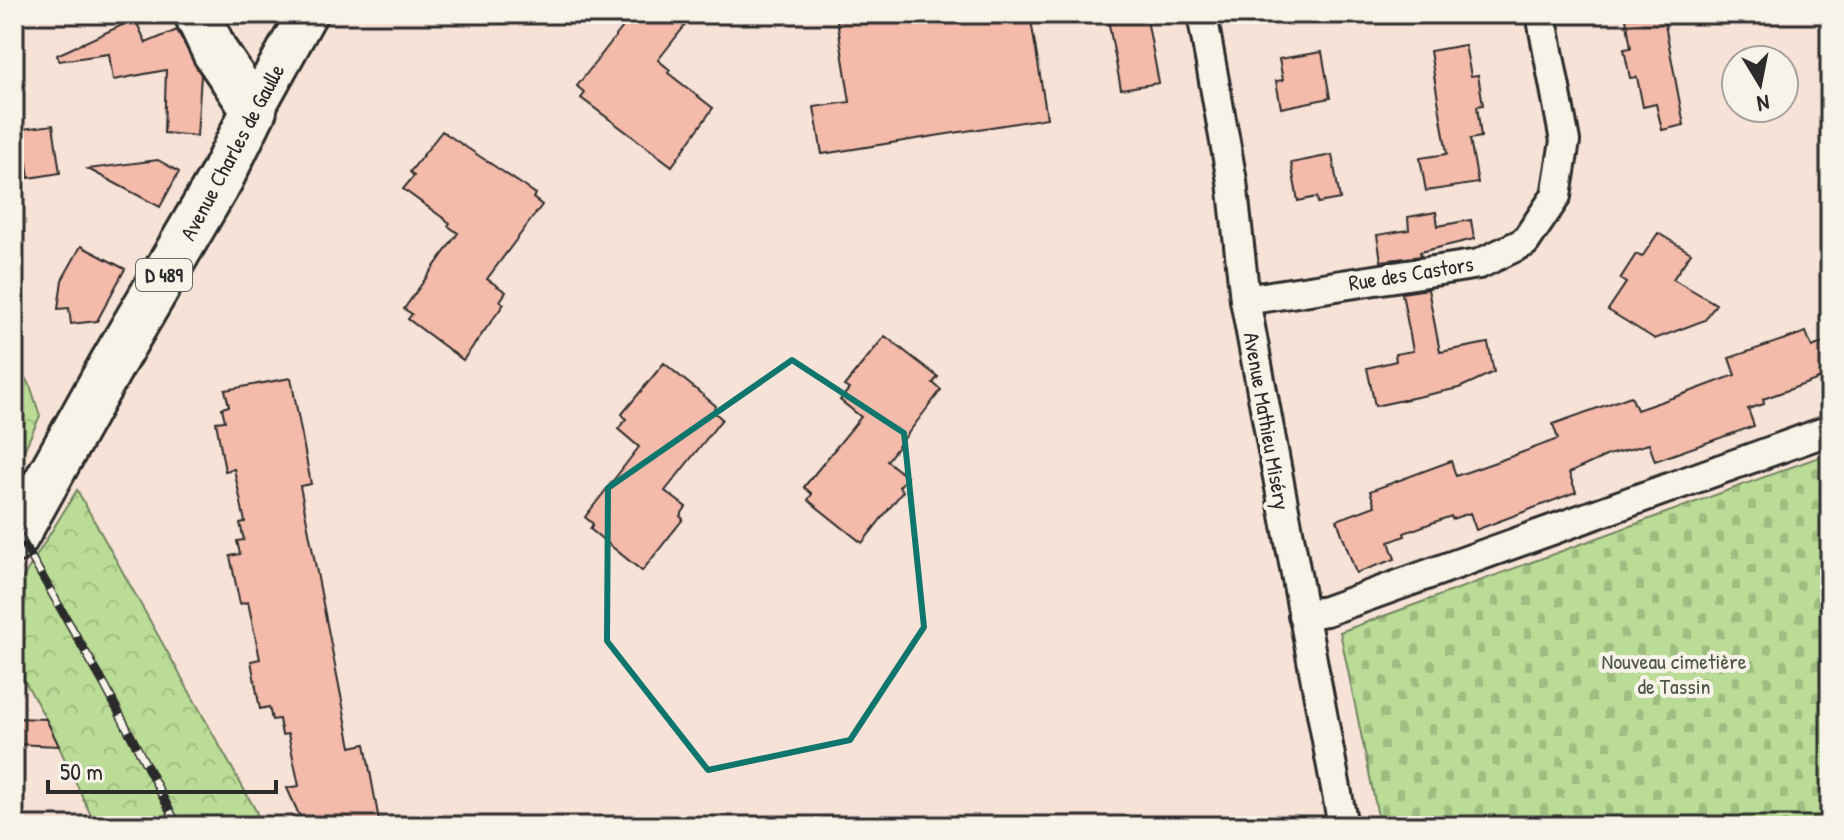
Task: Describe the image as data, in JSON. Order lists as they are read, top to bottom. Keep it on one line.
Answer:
{"streets":{"main road":["Avenue Charles de Gaulle","D 489"],"street":["Rue des Castors","Avenue Mathieu Miséry"]},"crossings":[["Rue des Castors","Avenue Mathieu Miséry"]],"parks":["Nouveau cimetière de Tassin"],"scale_bar":"50 m","north":"bottom"}
